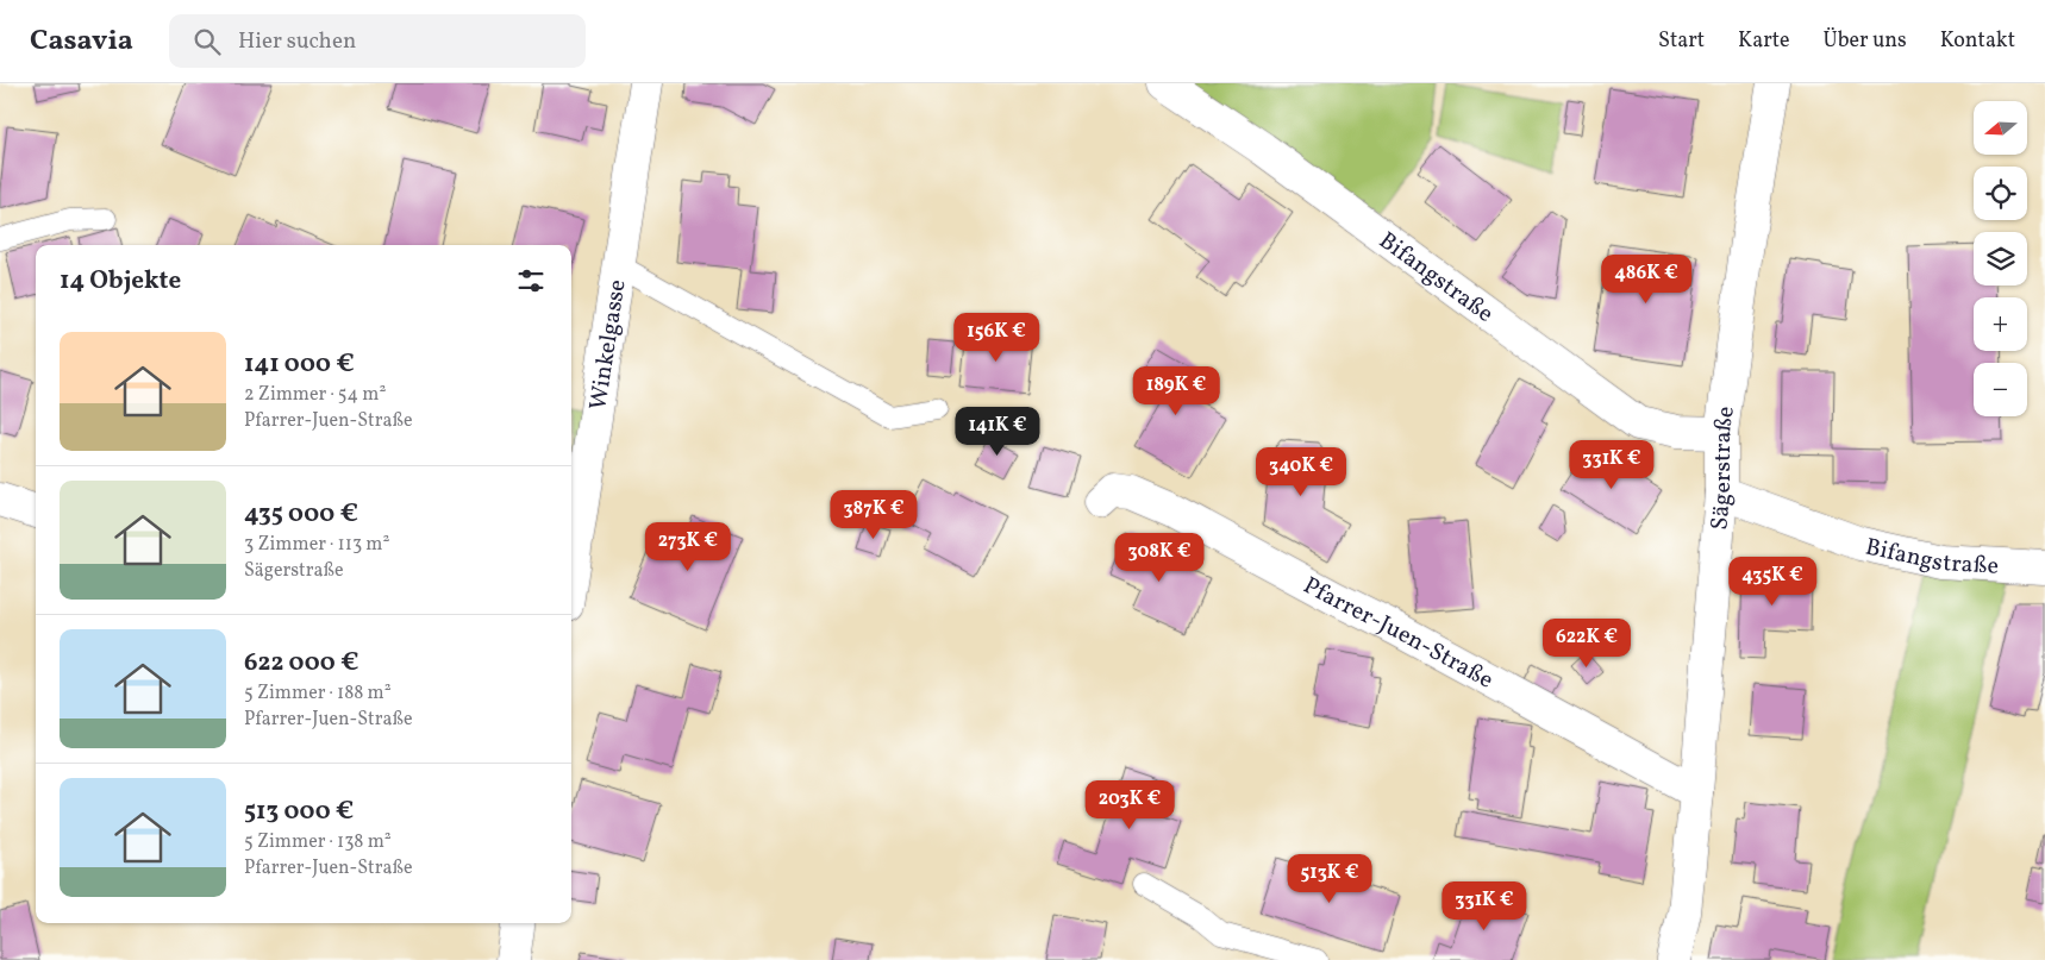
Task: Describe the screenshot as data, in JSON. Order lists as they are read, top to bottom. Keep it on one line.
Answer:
{"streets":{"street":["Bifangstraße","Winkelgasse","Sägerstraße","Pfarrer-Juen-Straße"]},"crossings":[["Bifangstraße","Sägerstraße"],["Sägerstraße","Pfarrer-Juen-Straße"]],"north":"left","page":{"header":"Casavia","search":"Hier suchen","nav":["Start","Karte","Über uns","Kontakt"],"map_buttons":["+","−"],"heading":"14 Objekte","price":["486K €","156K €","189K €","141K €","331K €","340K €","387K €","273K €","308K €","435K €","622K €","203K €","513K €","331K €"],"list":[{"name":"141 000 €","note":"2 Zimmer · 54 m² · Pfarrer-Juen-Straße"},{"name":"435 000 €","note":"3 Zimmer · 113 m² · Sägerstraße"},{"name":"622 000 €","note":"5 Zimmer · 188 m² · Pfarrer-Juen-Straße"},{"name":"513 000 €","note":"5 Zimmer · 138 m² · Pfarrer-Juen-Straße"}]}}
